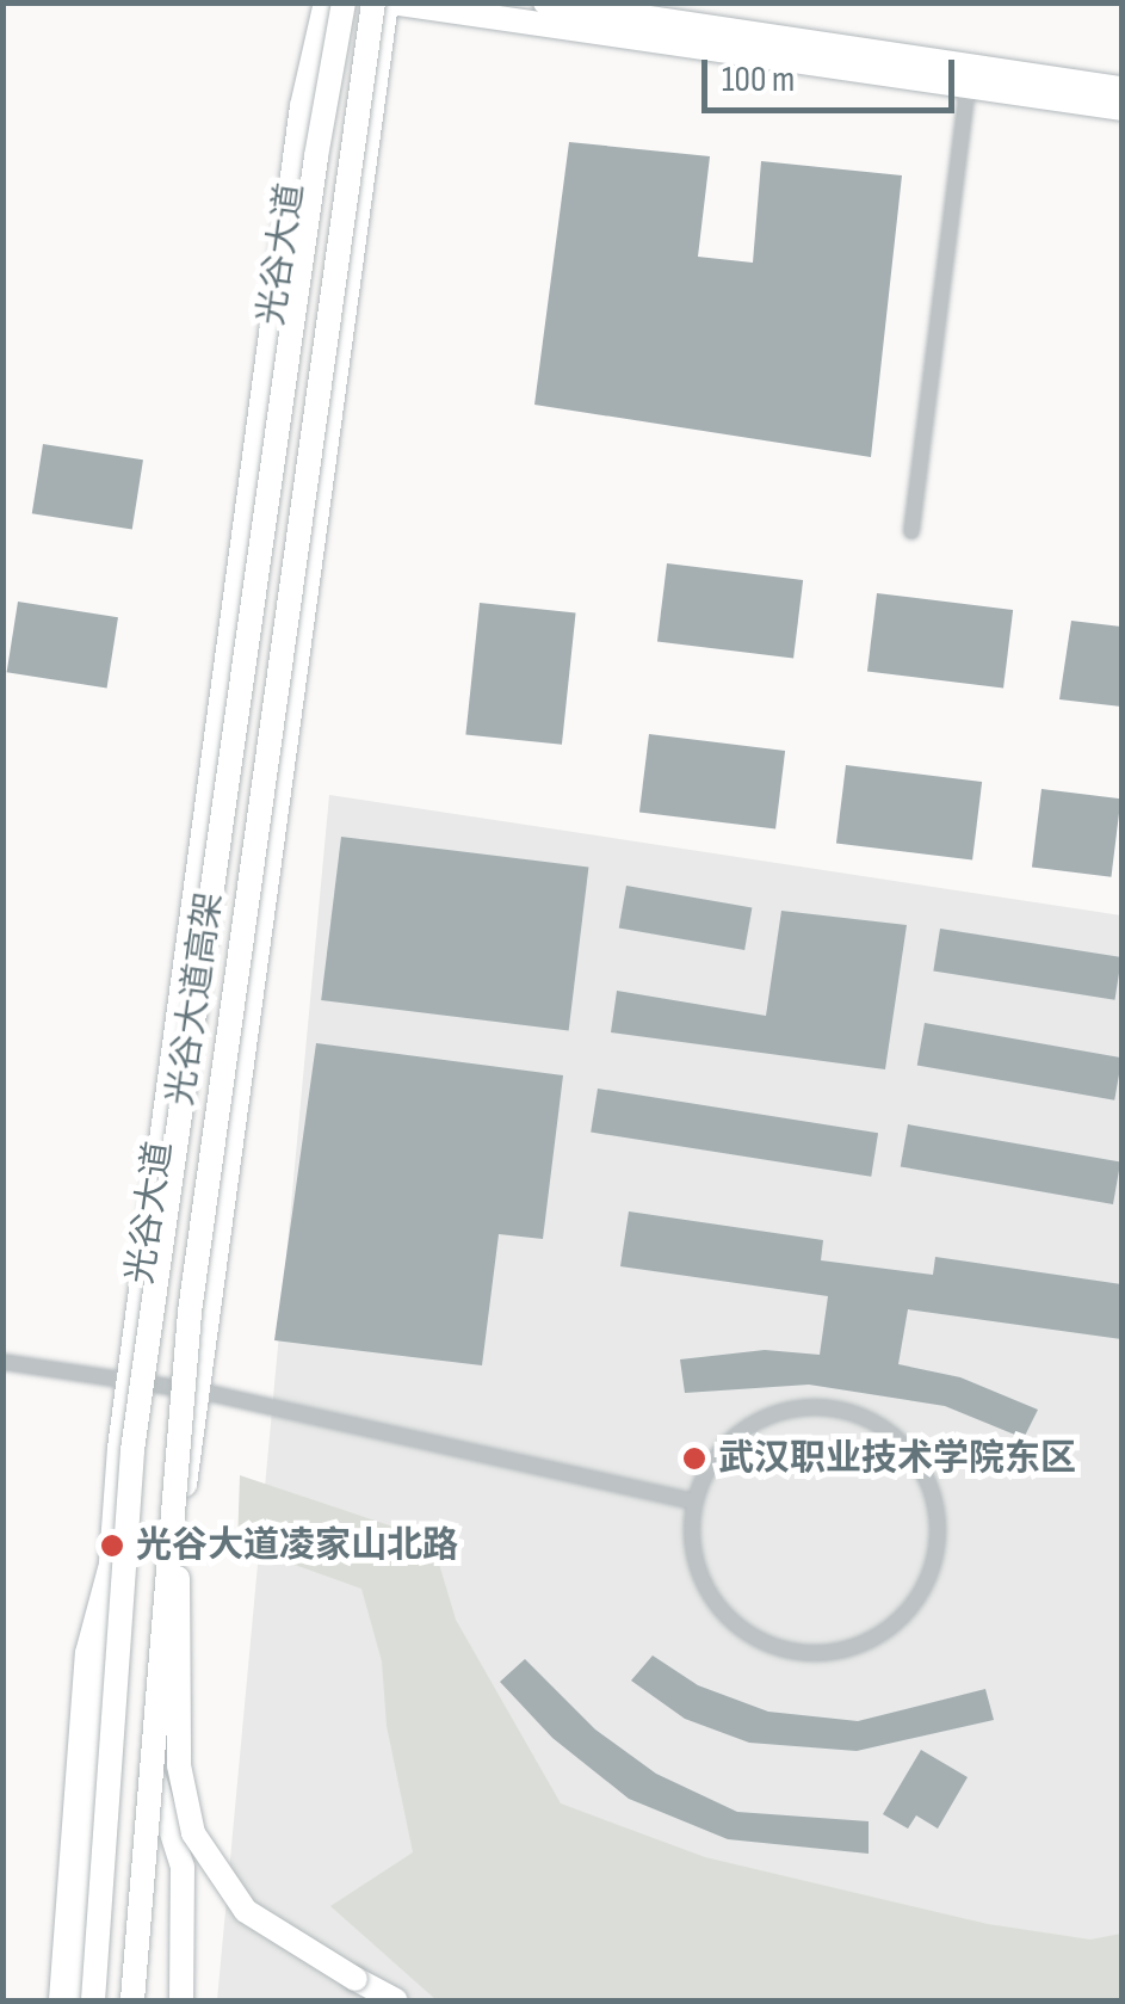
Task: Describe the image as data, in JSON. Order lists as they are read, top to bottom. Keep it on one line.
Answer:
{"streets":{"main road":["光谷大道","光谷大道高架"]},"crossings":[["光谷大道","光谷大道高架"]],"places":["武汉职业技术学院东区","光谷大道凌家山北路"],"scale_bar":"100 m"}
